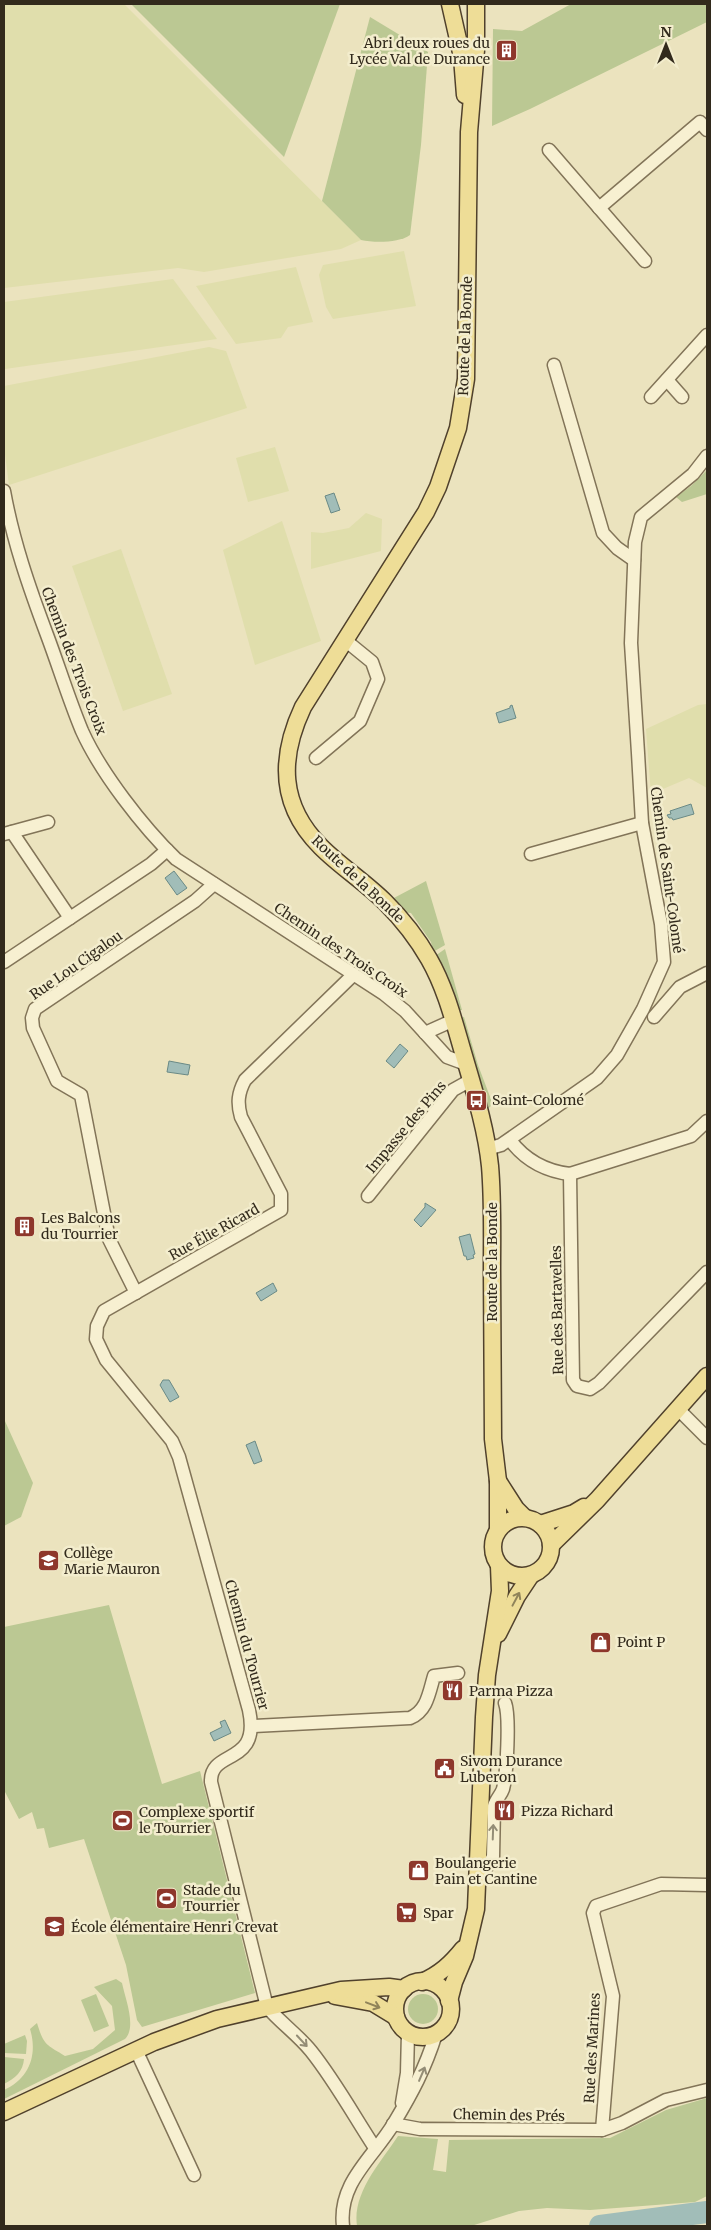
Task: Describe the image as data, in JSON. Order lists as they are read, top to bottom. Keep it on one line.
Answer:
{"streets":{"main road":["Route de la Bonde"],"street":["Chemin des Trois Croix","Chemin de Saint-Colomé","Rue Lou Cigalou","Impasse des Pins","Rue Élie Ricard","Rue des Bartavelles","Chemin du Tourrier","Rue des Marines","Chemin des Prés"]},"crossings":[["Route de la Bonde","Chemin des Trois Croix"],["Route de la Bonde","Chemin de Saint-Colomé"],["Route de la Bonde","Impasse des Pins"],["Chemin des Trois Croix","Rue Lou Cigalou"],["Chemin des Trois Croix","Rue Élie Ricard"],["Rue Lou Cigalou","Rue Élie Ricard"],["Rue Élie Ricard","Chemin du Tourrier"],["Rue des Marines","Chemin des Prés"]],"places":{"building":["Abri deux roues du Lycée Val de Durance","Les Balcons du Tourrier"],"bus stop":["Saint-Colomé"],"school or university":["Collège Marie Mauron","École élémentaire Henri Crevat"],"shop":["Point P","Boulangerie Pain et Cantine"],"restaurant":["Parma Pizza","Pizza Richard"],"public building":["Sivom Durance Luberon"],"sports":["Complexe sportif le Tourrier","Stade du Tourrier"],"supermarket":["Spar"]},"north":"top"}
